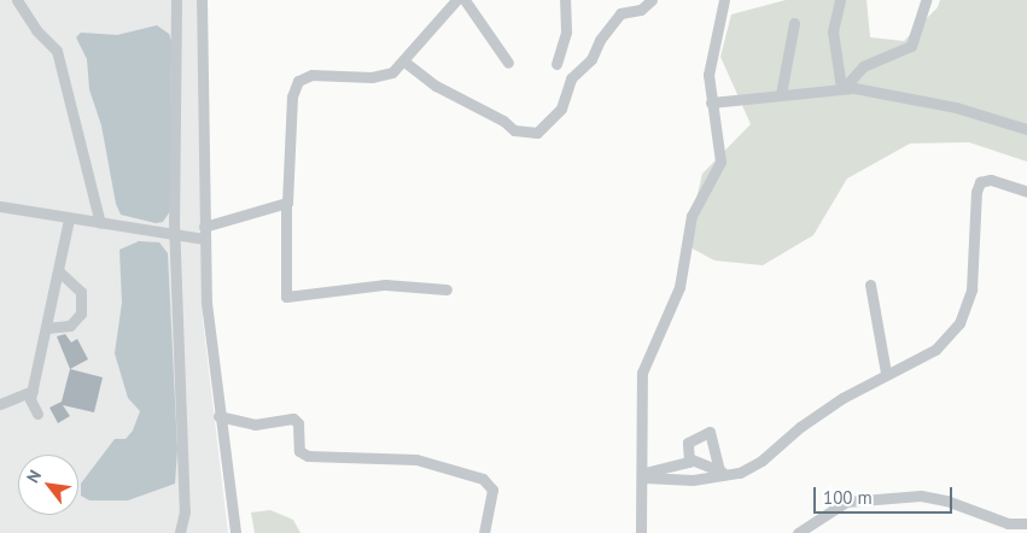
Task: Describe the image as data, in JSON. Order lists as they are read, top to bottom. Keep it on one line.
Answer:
{"scale_bar":"100 m","north":"top left"}
